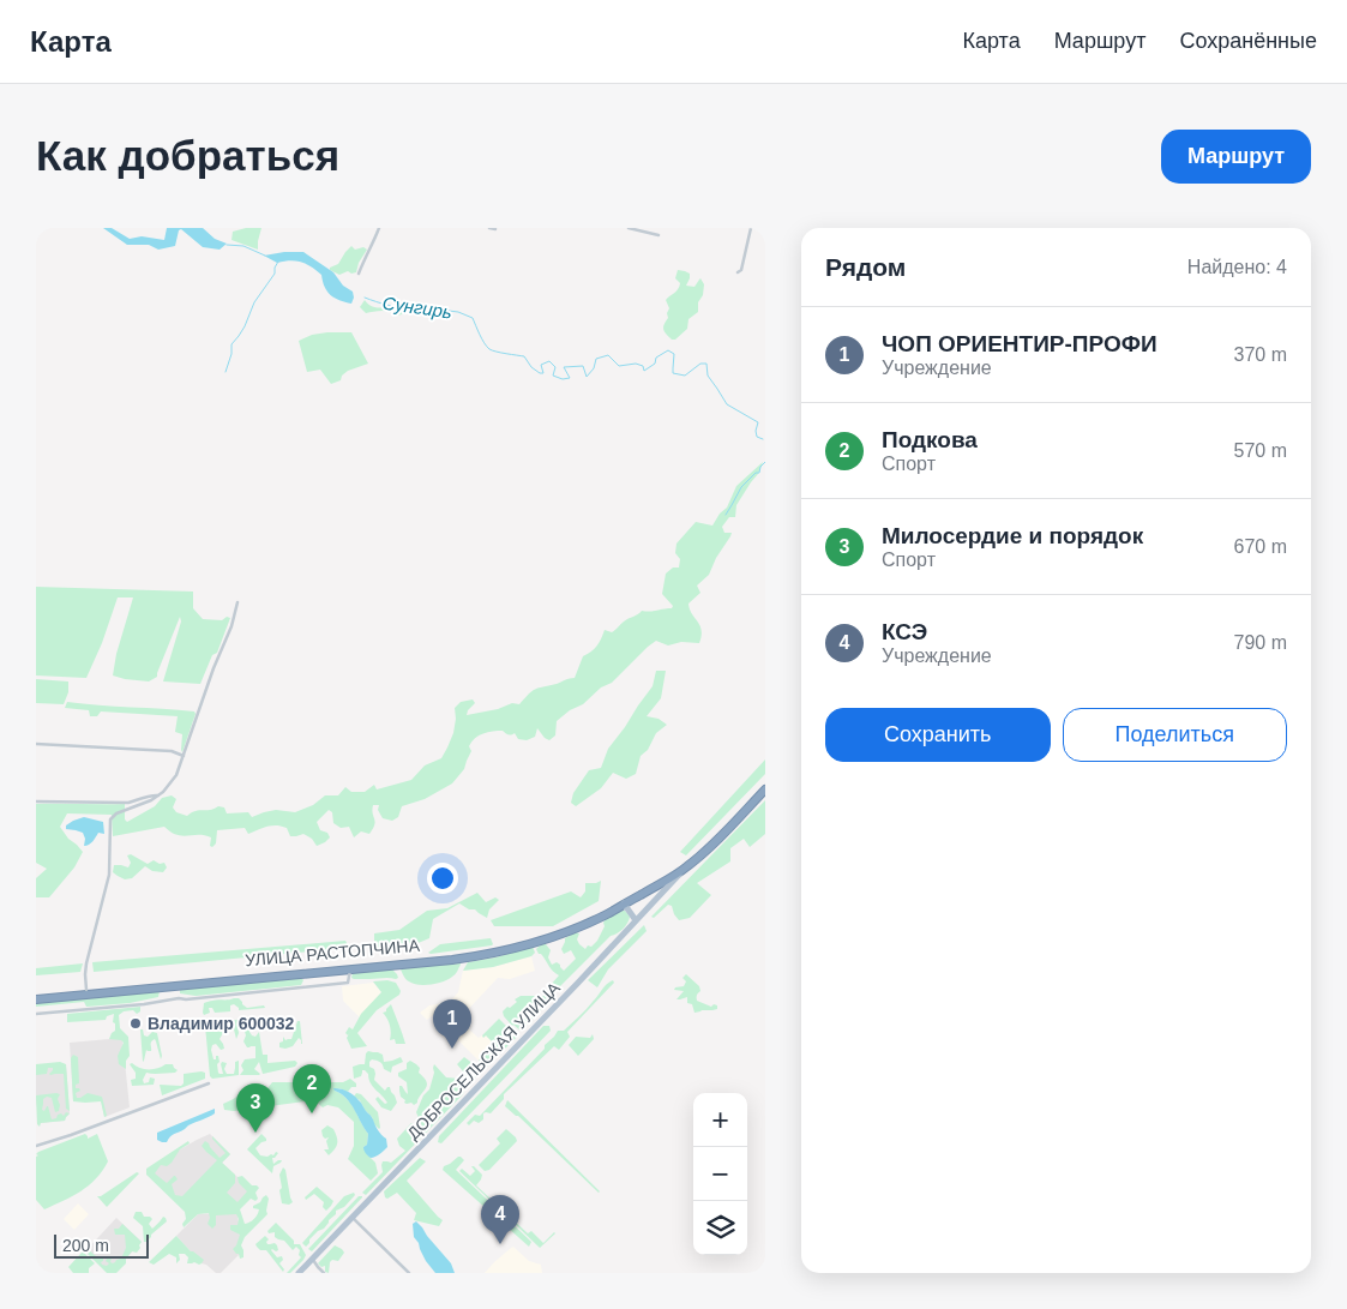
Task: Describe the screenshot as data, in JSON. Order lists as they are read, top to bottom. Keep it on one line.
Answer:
{"streets":{"highway":["УЛИЦА РАСТОПЧИНА"],"main road":["ДОБРОСЕЛЬСКАЯ УЛИЦА"]},"crossings":[["УЛИЦА РАСТОПЧИНА","ДОБРОСЕЛЬСКАЯ УЛИЦА"]],"water":["Сунгирь"],"places":["Владимир 600032"],"scale_bar":"200 m","page":{"header":"Карта","nav":["Карта","Маршрут","Сохранённые"],"buttons":["Маршрут",["Сохранить","Поделиться"]],"title":"Как добраться","heading":["Рядом","Найдено: 4"],"list":[{"mark":"1","name":"ЧОП ОРИЕНТИР-ПРОФИ","note":"Учреждение","value":"370 m"},{"mark":"2","name":"Подкова","note":"Спорт","value":"570 m"},{"mark":"3","name":"Милосердие и порядок","note":"Спорт","value":"670 m"},{"mark":"4","name":"КСЭ","note":"Учреждение","value":"790 m"}],"pins":["1","2","3","4"],"map_buttons":["+","−"],"scale":"200 m"}}
